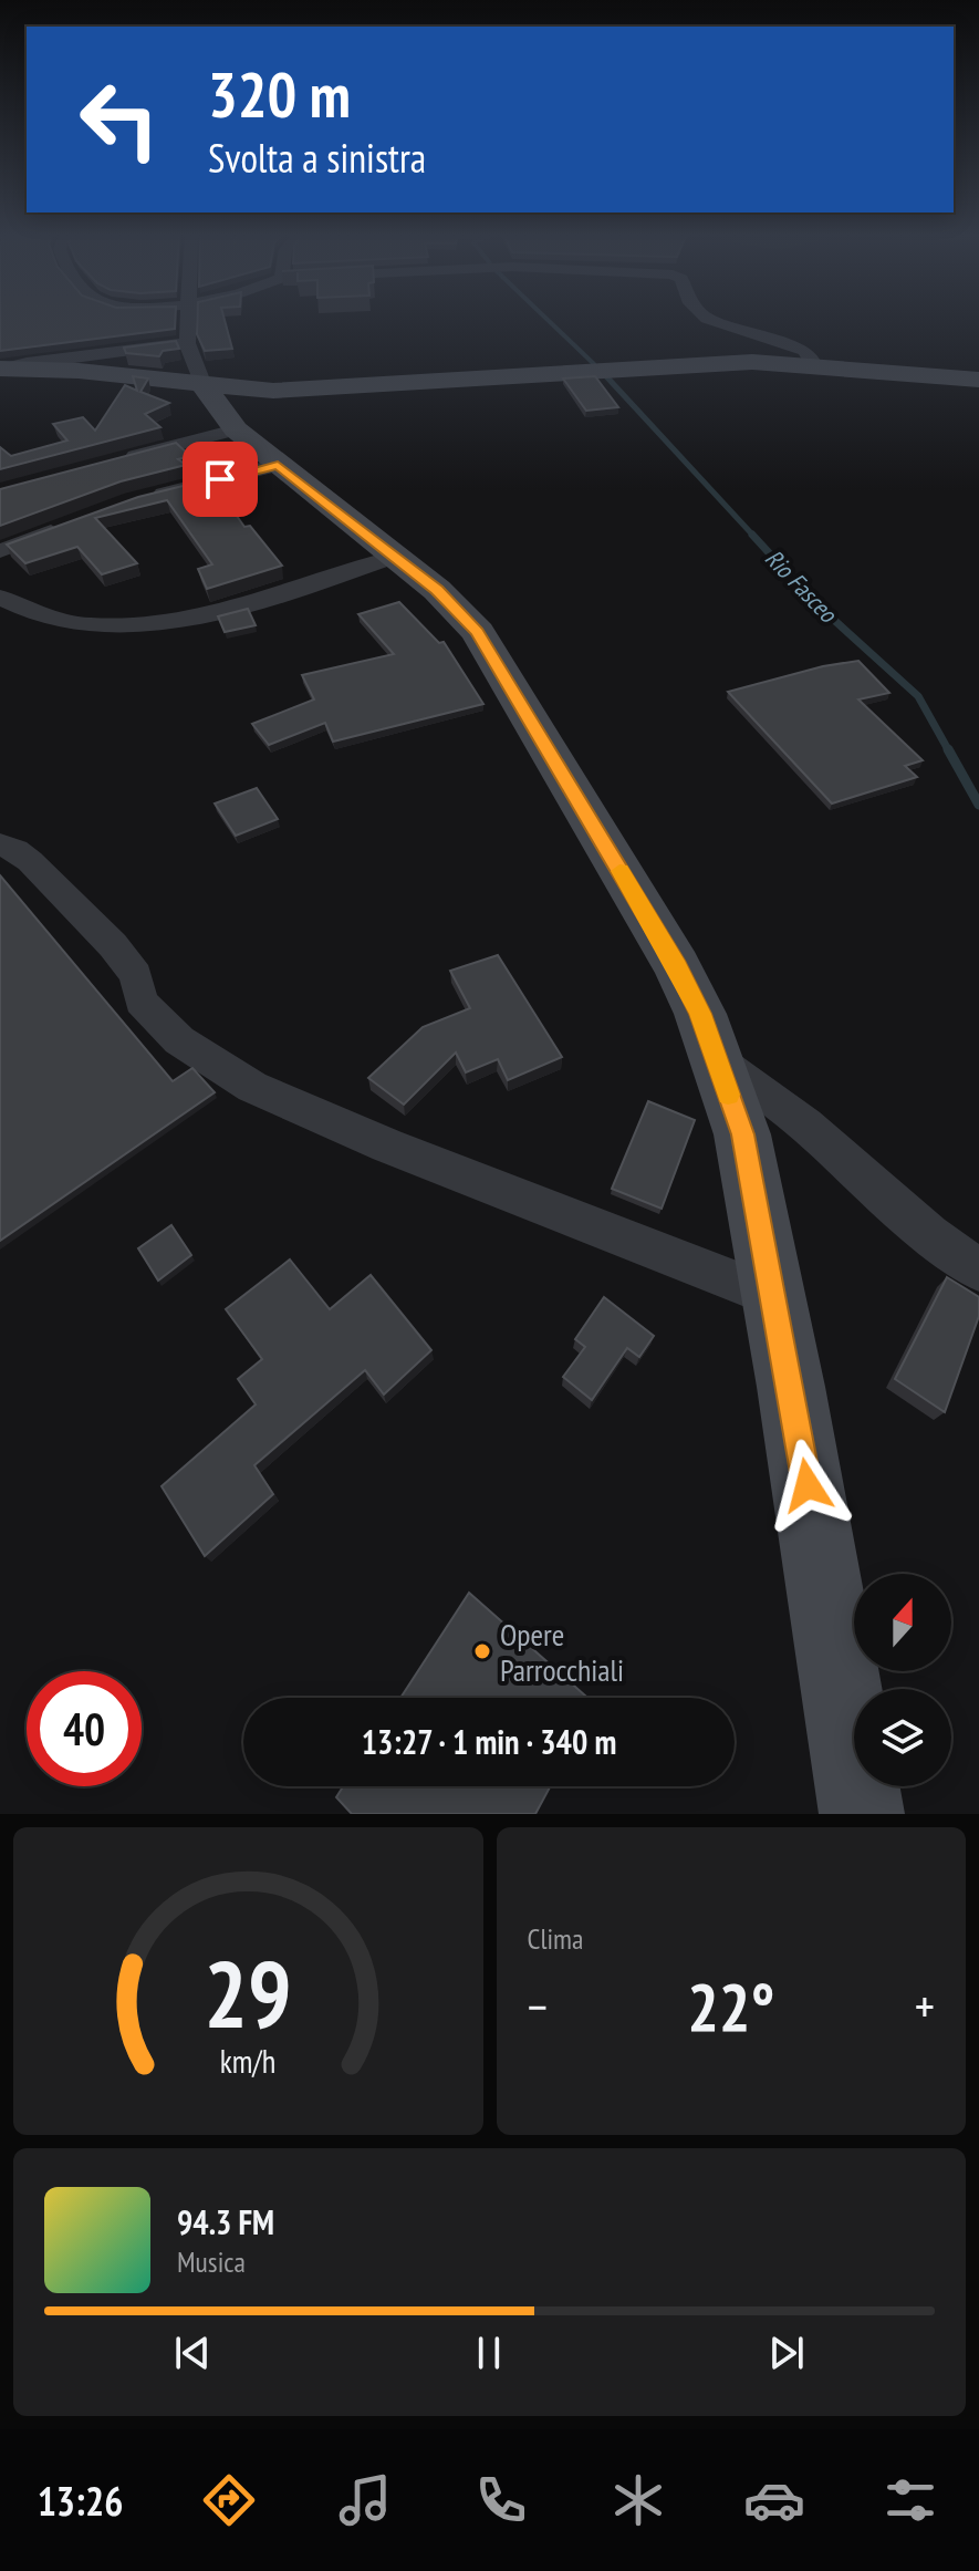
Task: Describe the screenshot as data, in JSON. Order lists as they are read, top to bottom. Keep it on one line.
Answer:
{"water":["Rio Fasceo"],"places":["Opere Parrocchiali"],"north":"top","page":{"turn":["320 m","Svolta a sinistra"],"limit":"40","trip":"13:27 · 1 min · 340 m","tile":"Clima","heat":["−","22°","+"],"song":["94.3 FM","Musica"],"tabs":"13:26","gauge":["29","km/h"]}}
